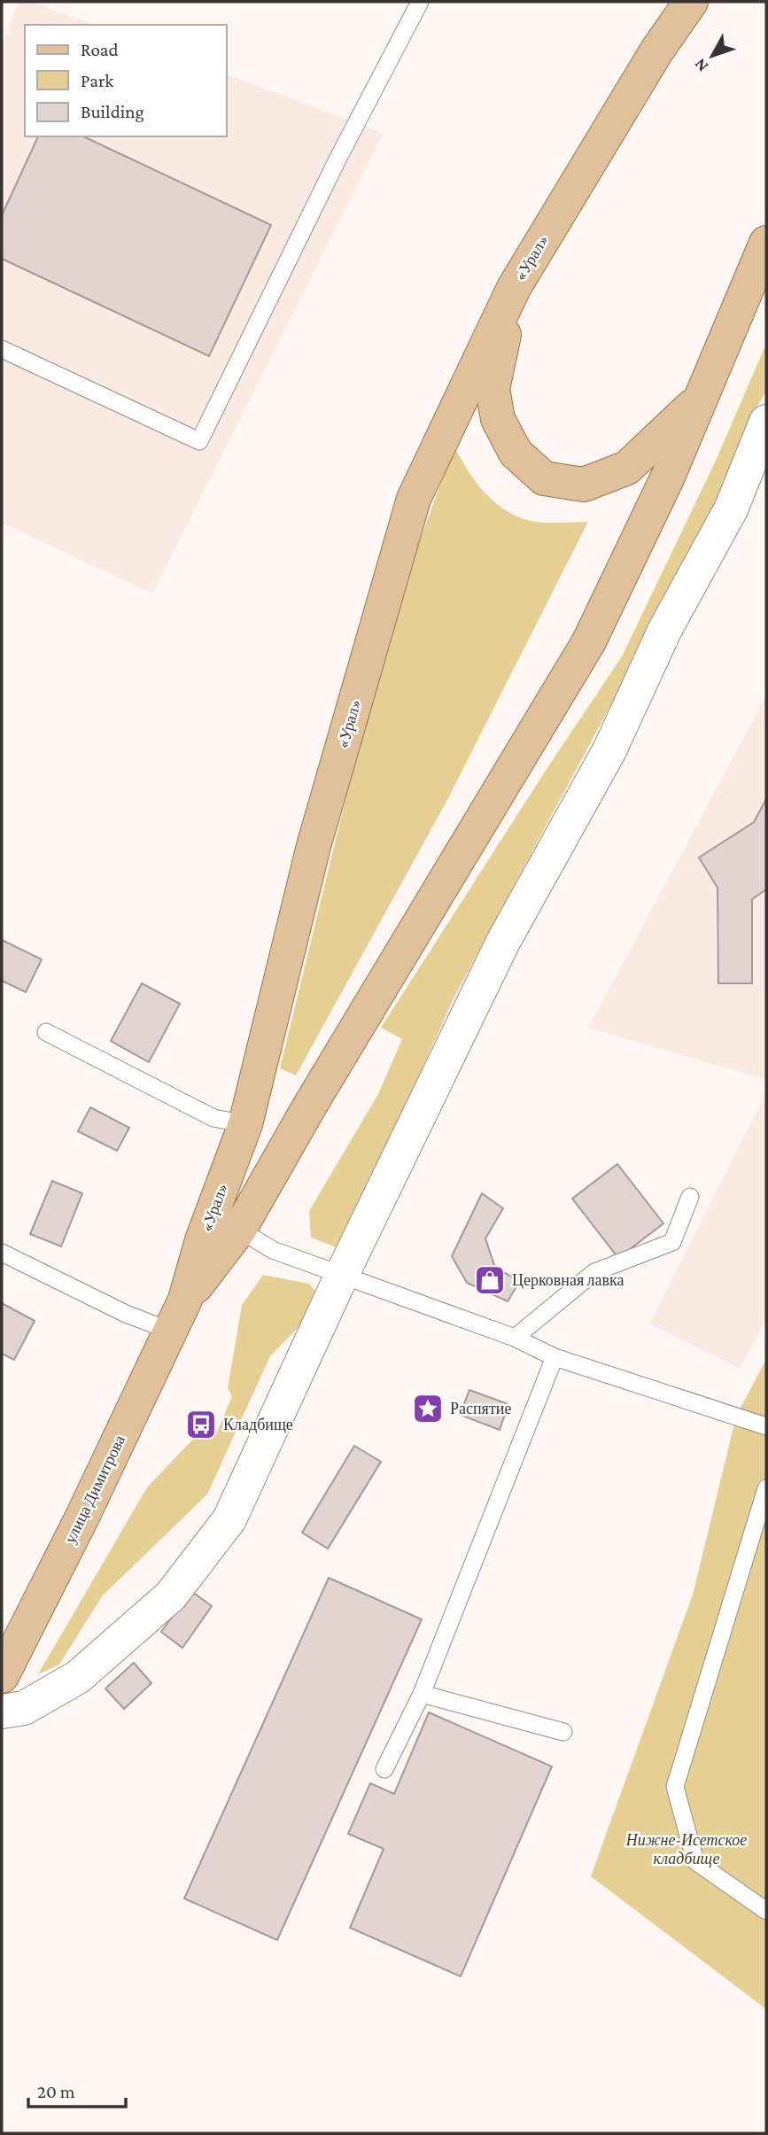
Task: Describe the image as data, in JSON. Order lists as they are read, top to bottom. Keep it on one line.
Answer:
{"streets":{"main road":["«Урал»","улица Димитрова"]},"crossings":[["«Урал»","улица Димитрова"]],"parks":["Нижне-Исетское кладбище"],"places":{"shop":["Церковная лавка"],"place":["Распятие"],"bus stop":["Кладбище"]},"legend":["Road","Park","Building"],"scale_bar":"20 m","north":"bottom left"}
